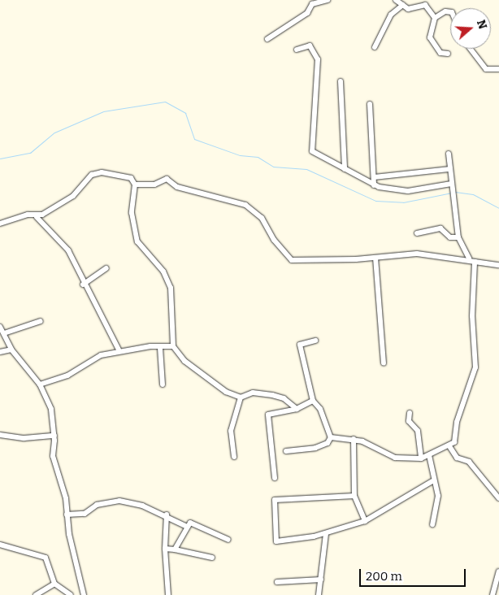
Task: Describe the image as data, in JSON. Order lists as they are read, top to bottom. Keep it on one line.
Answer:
{"scale_bar":"200 m","north":"right"}
